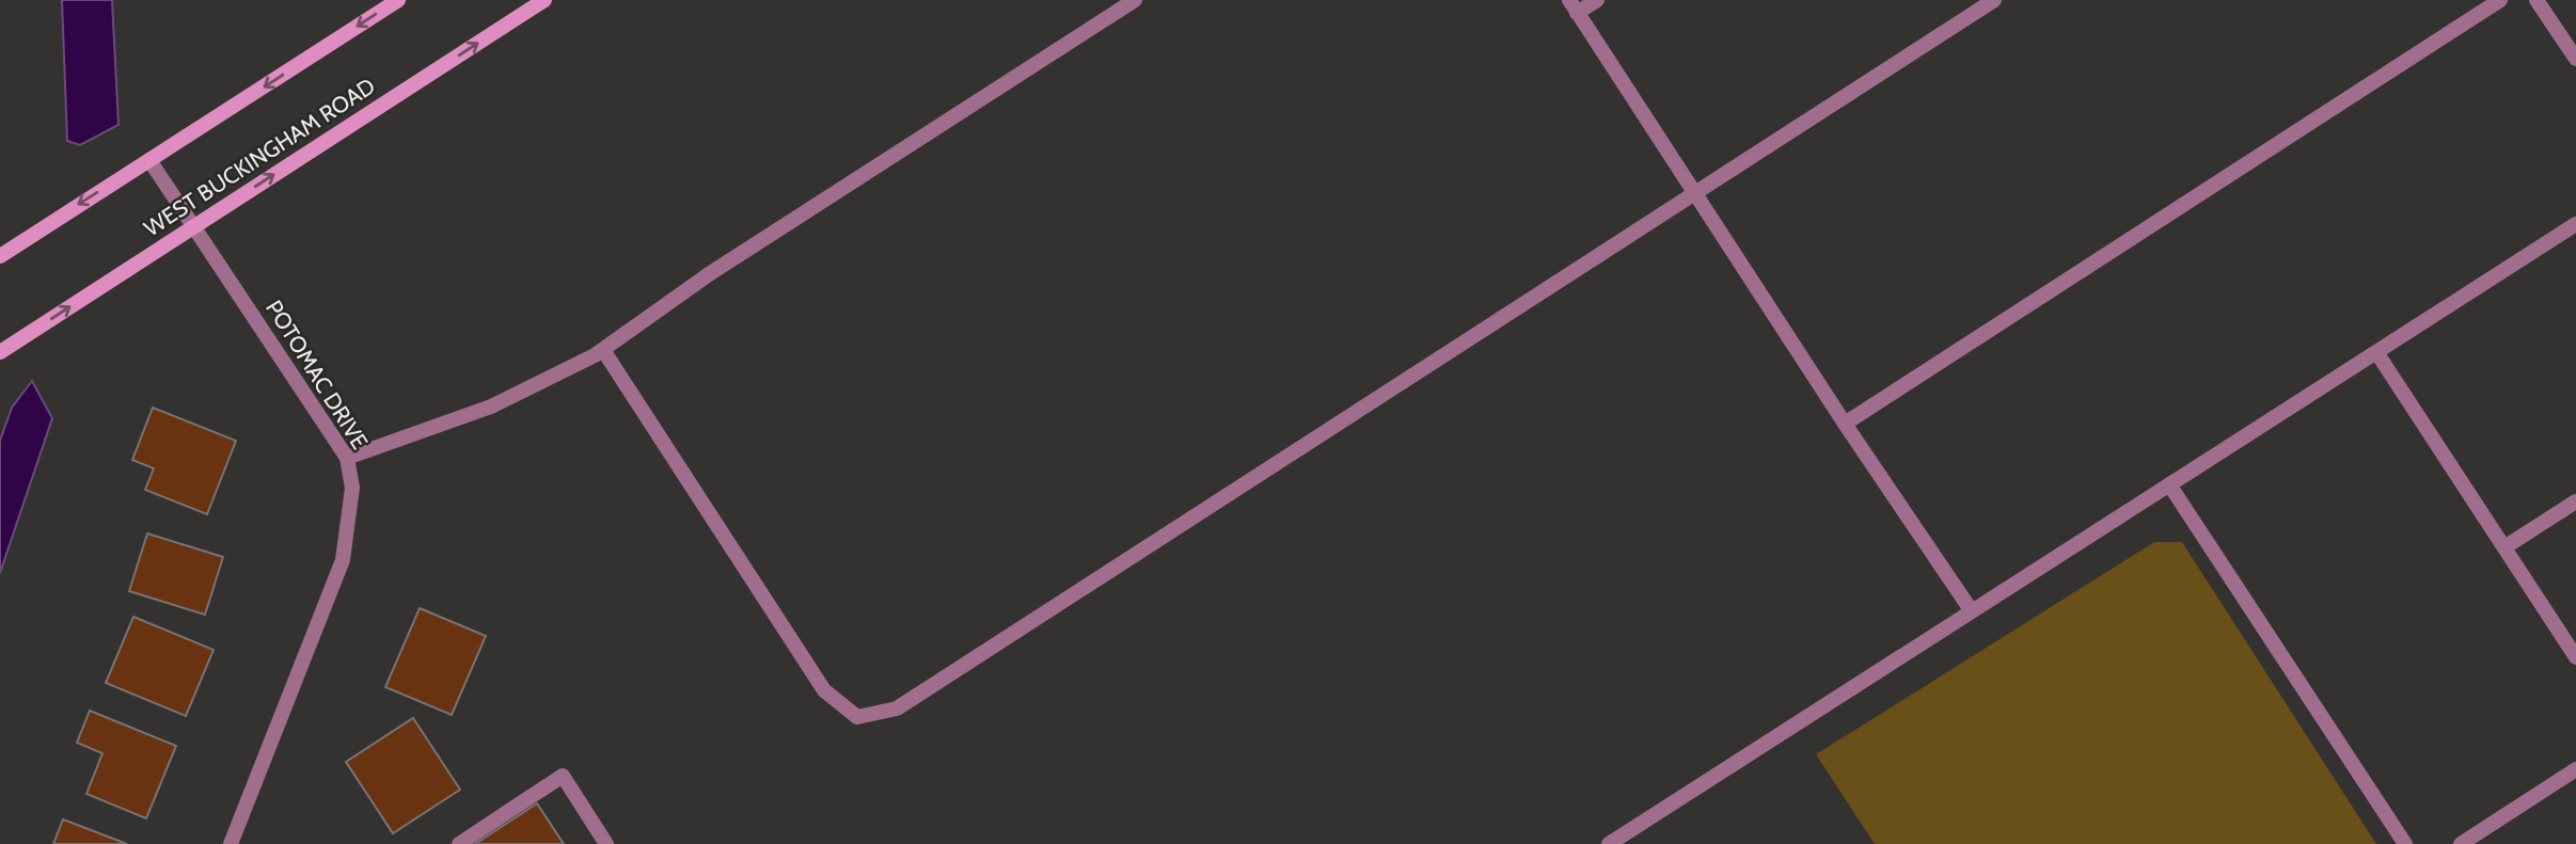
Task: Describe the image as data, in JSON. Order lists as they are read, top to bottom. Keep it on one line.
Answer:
{"streets":{"main road":["WEST BUCKINGHAM ROAD"],"street":["POTOMAC DRIVE"]},"crossings":[["WEST BUCKINGHAM ROAD","POTOMAC DRIVE"]]}
